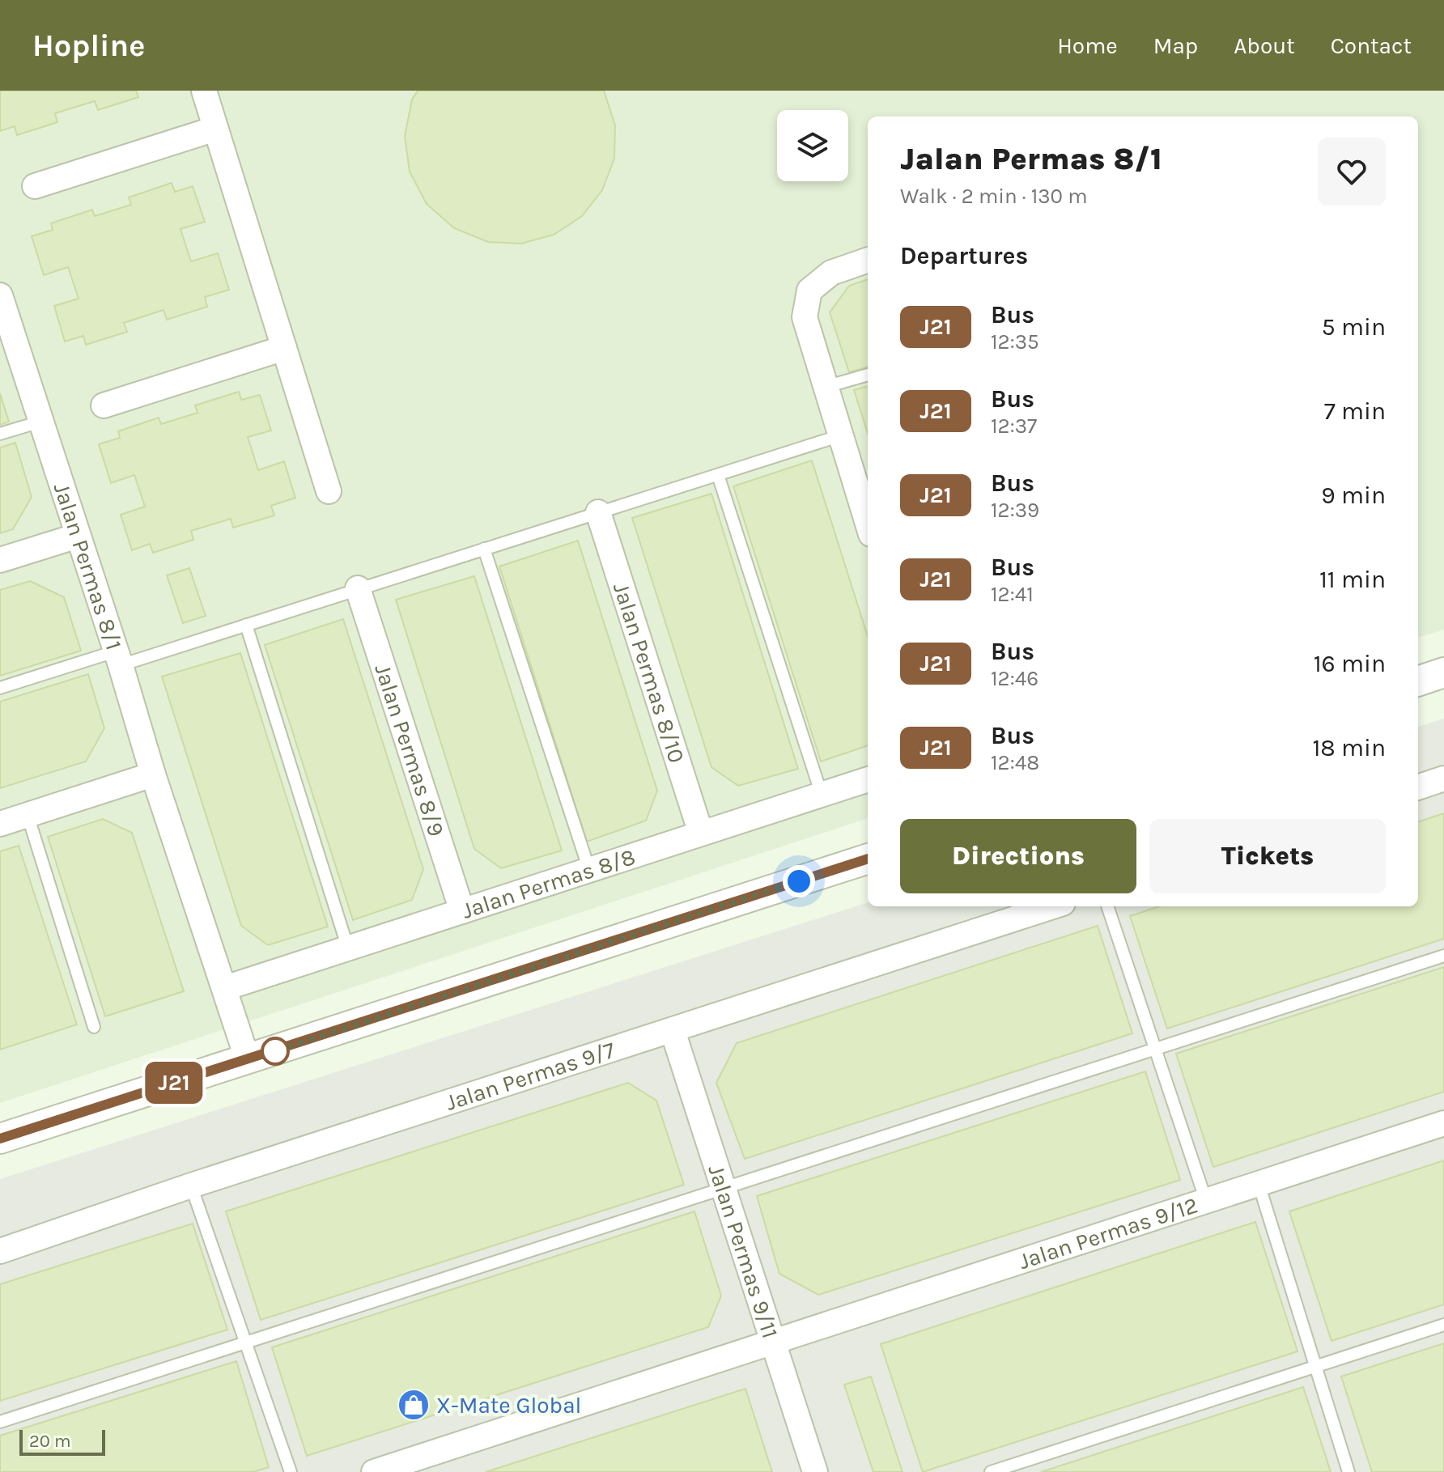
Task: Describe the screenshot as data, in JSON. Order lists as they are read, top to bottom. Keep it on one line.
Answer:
{"streets":{"street":["Jalan Permas 8/1","Jalan Permas 8/10","Jalan Permas 8/9","Jalan Permas 8/8","Jalan Permas 9/7","Jalan Permas 9/12","Jalan Permas 9/11"]},"crossings":[["Jalan Permas 8/1","Jalan Permas 8/8"],["Jalan Permas 8/10","Jalan Permas 8/8"],["Jalan Permas 8/9","Jalan Permas 8/8"],["Jalan Permas 9/7","Jalan Permas 9/11"],["Jalan Permas 9/12","Jalan Permas 9/11"]],"places":{"shop":["X-Mate Global"]},"lines":["bus line J21"],"scale_bar":"20 m","page":{"header":"Hopline","nav":["Home","Map","About","Contact"],"on_map":"J21","heading":[["Jalan Permas 8/1","Walk · 2 min · 130 m"],"Departures"],"list":[{"mark":"J21","name":"Bus","note":"12:35","value":"5 min"},{"mark":"J21","name":"Bus","note":"12:37","value":"7 min"},{"mark":"J21","name":"Bus","note":"12:39","value":"9 min"},{"mark":"J21","name":"Bus","note":"12:41","value":"11 min"},{"mark":"J21","name":"Bus","note":"12:46","value":"16 min"},{"mark":"J21","name":"Bus","note":"12:48","value":"18 min"}],"buttons":["Directions","Tickets"],"scale":"20 m"}}
